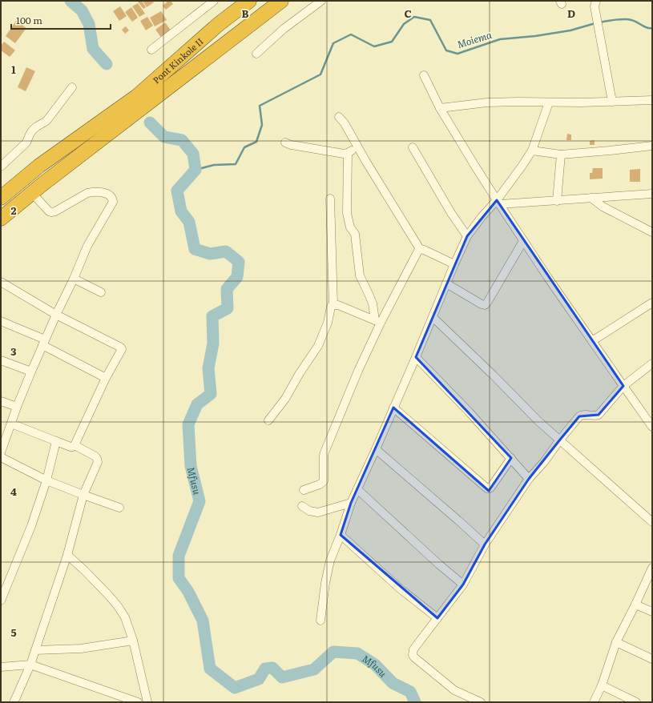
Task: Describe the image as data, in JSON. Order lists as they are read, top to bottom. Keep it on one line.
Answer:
{"streets":{"highway":["Pont Kinkole II"]},"water":["Moiema","Mfusu"],"scale_bar":"100 m","grid":{"columns":["B","C","D"],"rows":["1","2","3","4","5"]}}
